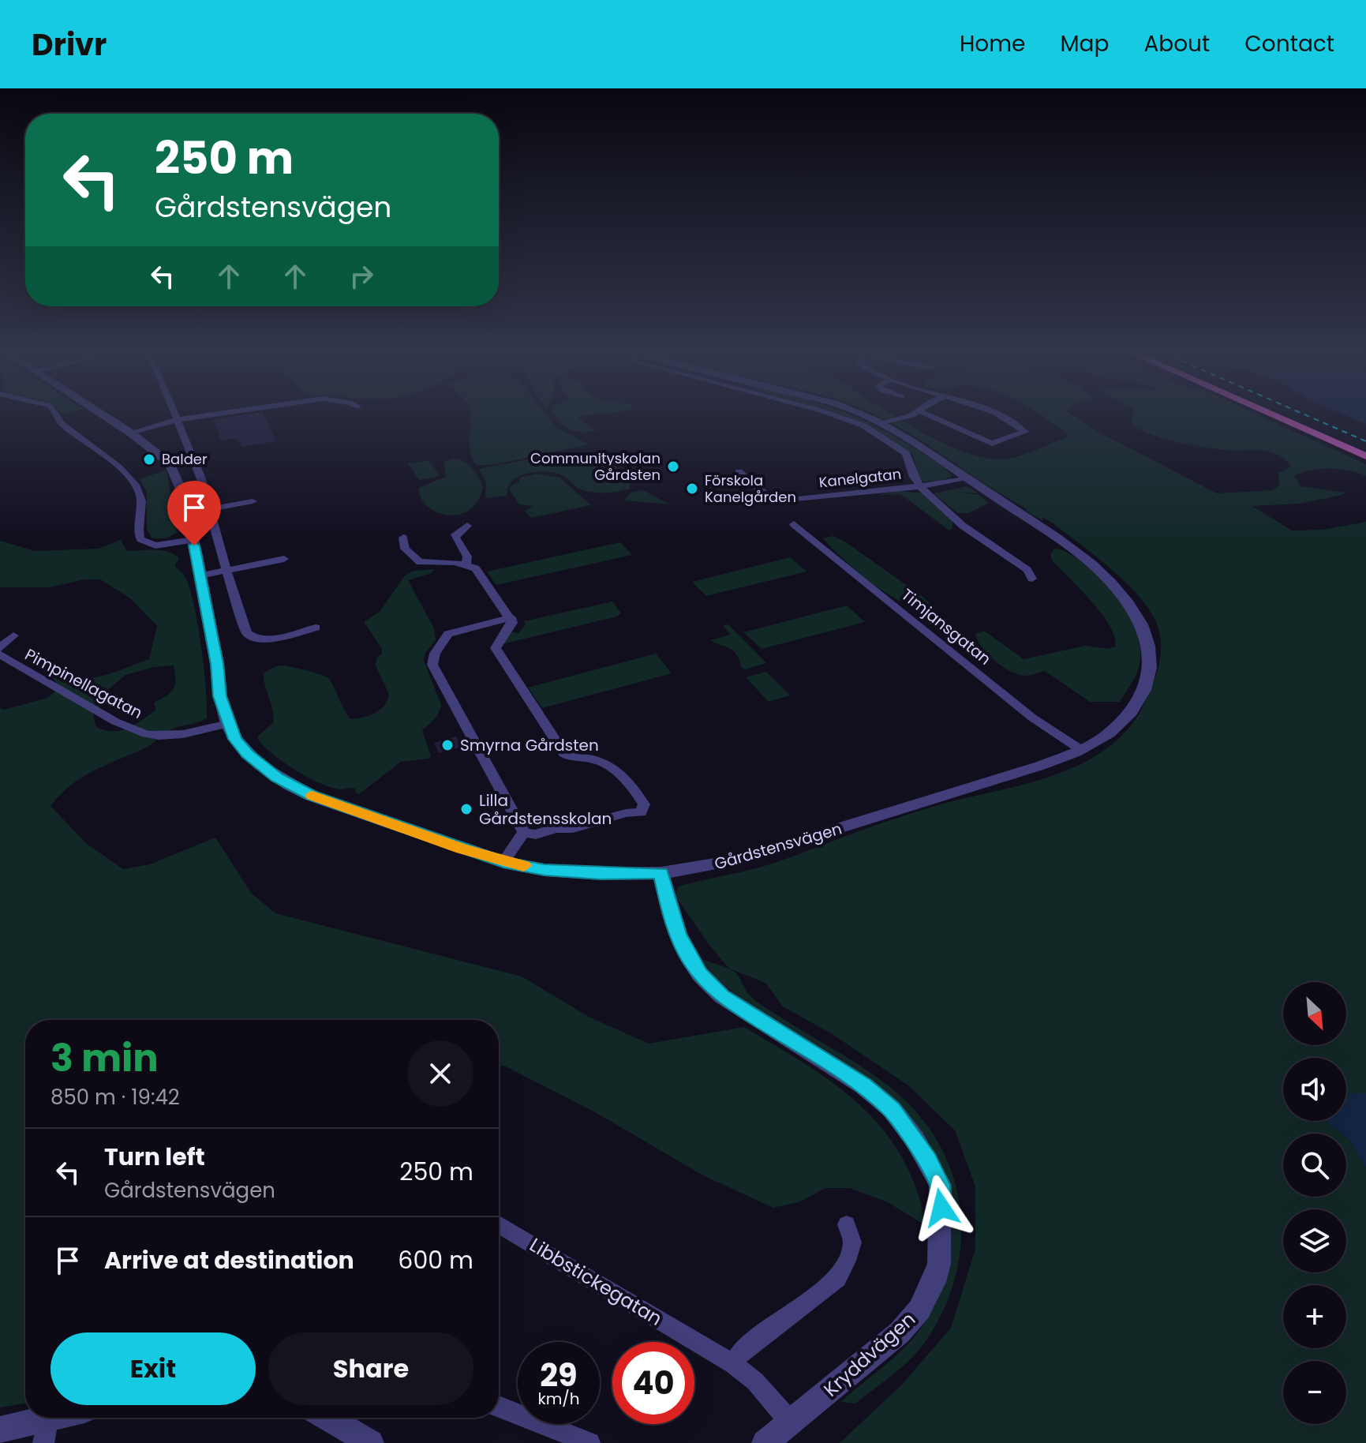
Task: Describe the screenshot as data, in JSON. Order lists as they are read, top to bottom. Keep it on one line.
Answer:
{"streets":{"street":["Kanelgatan","Timjansgatan","Pimpinellagatan","Gårdstensvägen","Libbstickegatan","Kryddvägen"]},"crossings":[["Kanelgatan","Gårdstensvägen"],["Timjansgatan","Gårdstensvägen"],["Pimpinellagatan","Gårdstensvägen"],["Gårdstensvägen","Kryddvägen"],["Libbstickegatan","Kryddvägen"]],"places":["Balder","Communityskolan Gårdsten","Förskola Kanelgården","Smyrna Gårdsten","Lilla Gårdstensskolan"],"north":"bottom right","page":{"header":"Drivr","nav":["Home","Map","About","Contact"],"turn":["250 m","Gårdstensvägen"],"map_buttons":["+","−"],"heading":["3 min","850 m · 19:42"],"list":[{"name":"Turn left","note":"Gårdstensvägen","value":"250 m"},{"name":"Arrive at destination","value":"600 m"}],"buttons":["Exit","Share"],"speed":"29 km/h","limit":"40"}}
